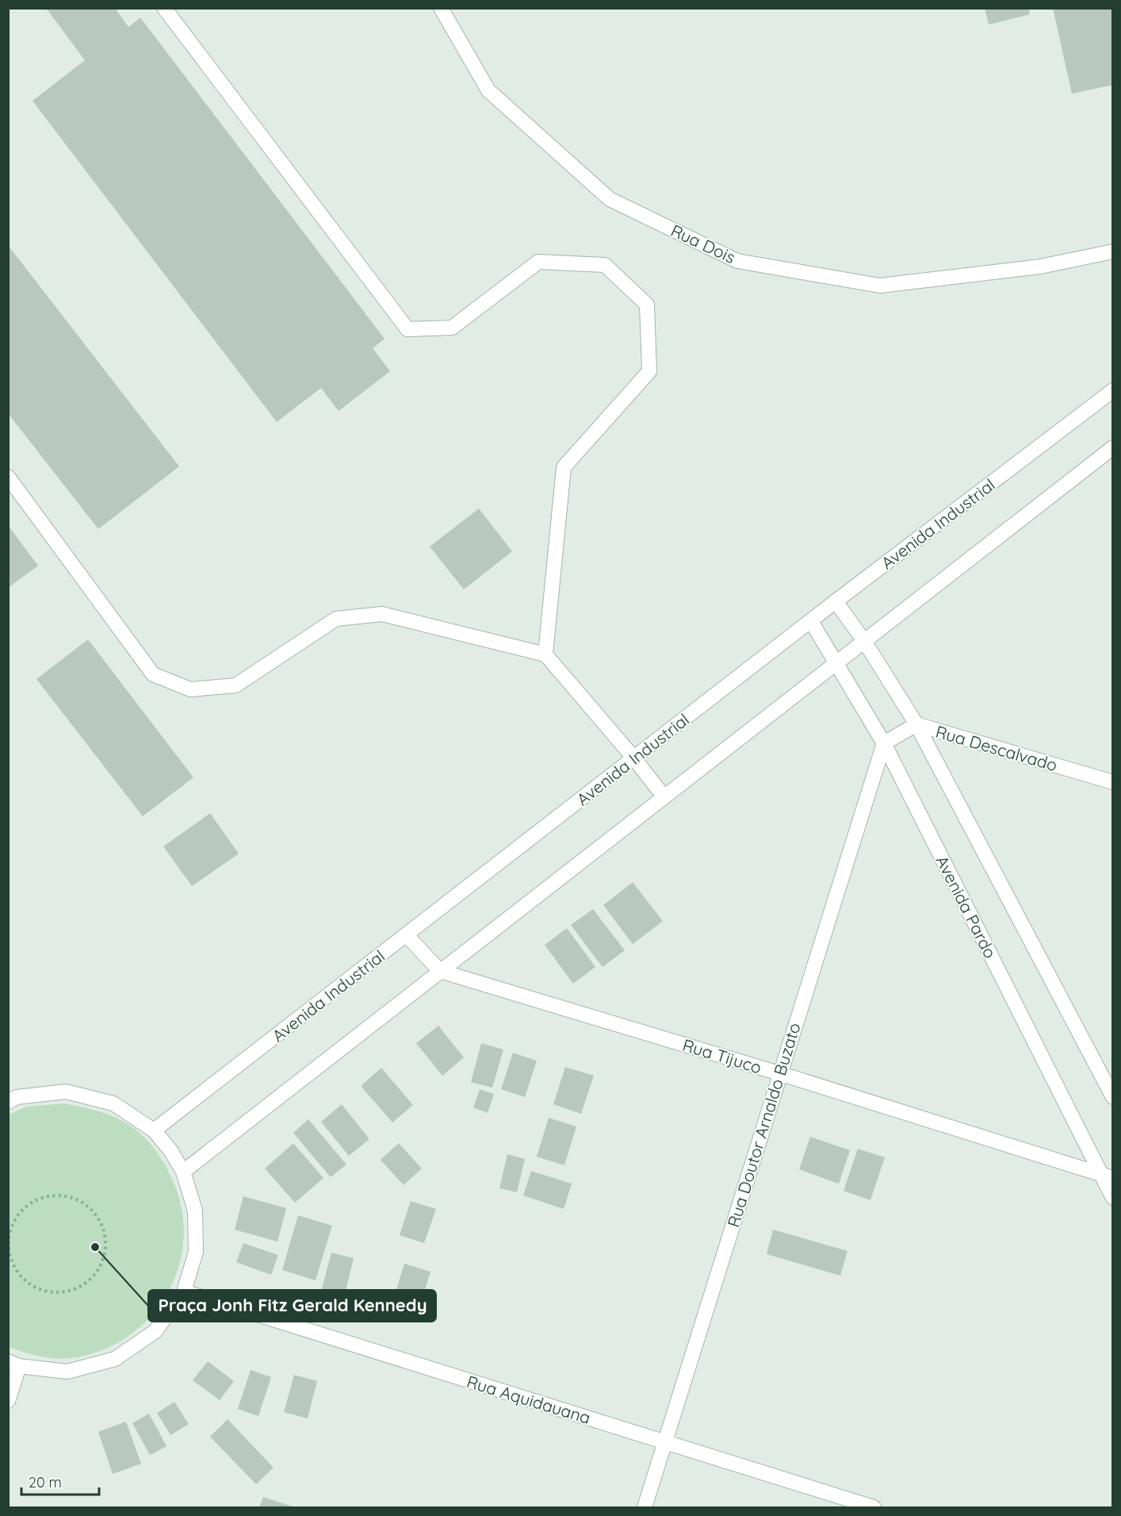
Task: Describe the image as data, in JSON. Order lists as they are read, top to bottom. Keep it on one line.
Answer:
{"streets":{"street":["Rua Dois","Avenida Industrial","Rua Descalvado","Avenida Pardo","Rua Tijuco","Rua Doutor Arnaldo Buzato","Rua Aquidauana"]},"crossings":[["Avenida Industrial","Avenida Pardo"],["Rua Descalvado","Avenida Pardo"],["Rua Descalvado","Rua Doutor Arnaldo Buzato"],["Avenida Pardo","Rua Tijuco"],["Avenida Pardo","Rua Doutor Arnaldo Buzato"],["Rua Tijuco","Rua Doutor Arnaldo Buzato"],["Rua Doutor Arnaldo Buzato","Rua Aquidauana"]],"places":["Praça Jonh Fitz Gerald Kennedy"],"scale_bar":"20 m"}
